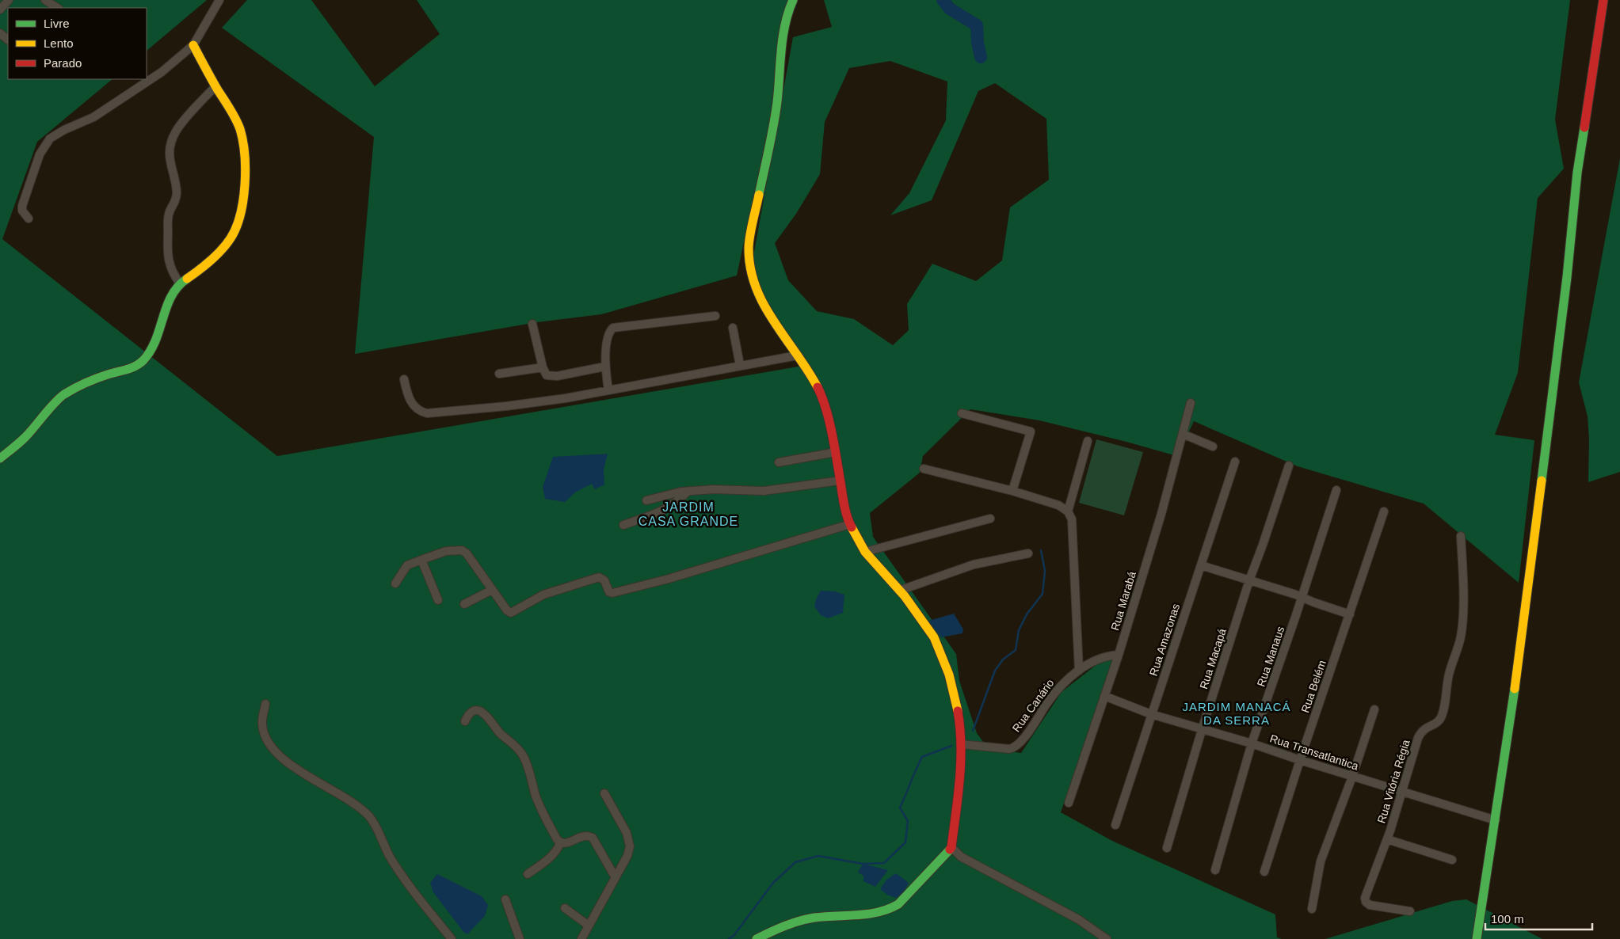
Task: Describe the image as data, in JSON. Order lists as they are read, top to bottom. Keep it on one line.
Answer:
{"streets":{"street":["Rua Marabá","Rua Amazonas","Rua Manaus","Rua Macapá","Rua Belém","Rua Canário","Rua Transatlantica","Rua Vitória Régia"]},"crossings":[["Rua Marabá","Rua Canário"],["Rua Marabá","Rua Transatlantica"],["Rua Amazonas","Rua Transatlantica"],["Rua Manaus","Rua Transatlantica"],["Rua Macapá","Rua Transatlantica"],["Rua Belém","Rua Transatlantica"],["Rua Transatlantica","Rua Vitória Régia"]],"districts":["JARDIM CASA GRANDE","JARDIM MANACÁ DA SERRA"],"legend":["Livre","Lento","Parado"],"scale_bar":"100 m"}
